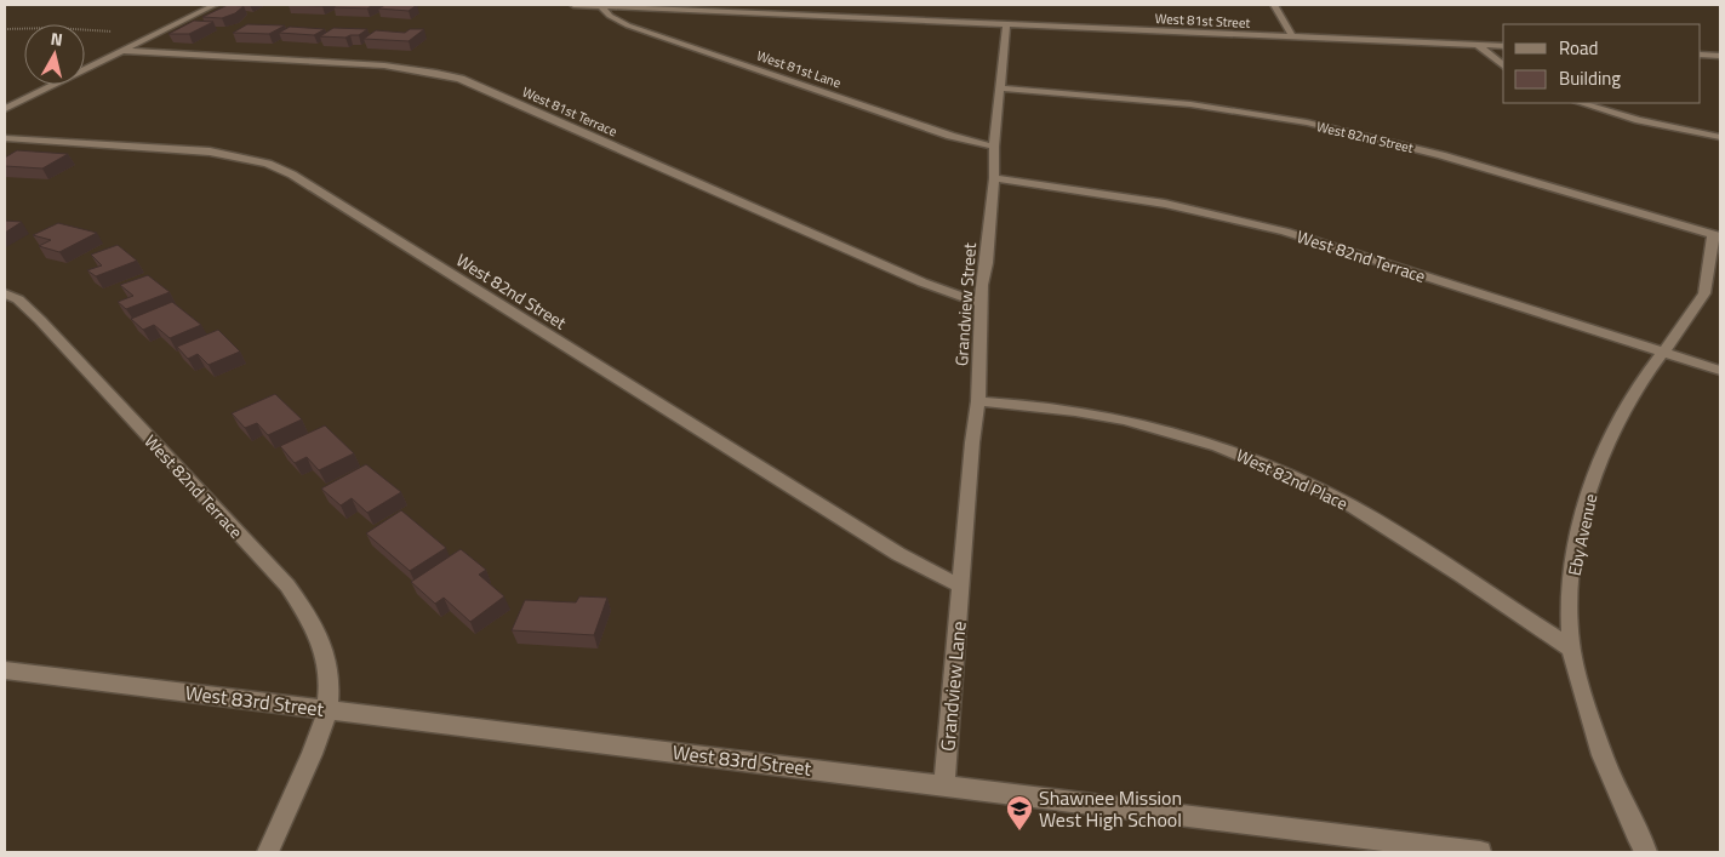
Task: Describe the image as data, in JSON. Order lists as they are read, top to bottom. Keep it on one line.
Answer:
{"streets":{"street":["West 81st Street","West 81st Lane","West 81st Terrace","West 82nd Street","West 82nd Terrace","Grandview Street","West 82nd Place","Eby Avenue","Grandview Lane","West 83rd Street"]},"crossings":[["West 81st Street","West 81st Lane"],["West 81st Street","Grandview Street"],["West 81st Lane","Grandview Street"],["West 81st Terrace","Grandview Street"],["West 82nd Street","Grandview Street"],["West 82nd Street","Eby Avenue"],["West 82nd Street","Grandview Lane"],["West 82nd Terrace","Grandview Street"],["West 82nd Terrace","Eby Avenue"],["West 82nd Terrace","West 83rd Street"],["Grandview Street","West 82nd Place"],["Grandview Street","Grandview Lane"],["West 82nd Place","Eby Avenue"],["Grandview Lane","West 83rd Street"]],"places":{"school or university":["Shawnee Mission West High School"]},"legend":["Road","Building"],"north":"top"}
